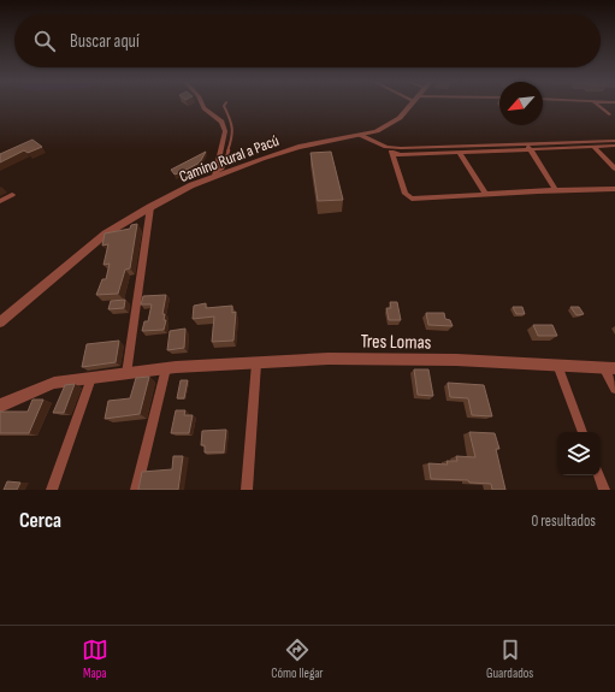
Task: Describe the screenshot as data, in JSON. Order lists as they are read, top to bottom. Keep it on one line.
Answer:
{"streets":{"street":["Camino Rural a Pacú","Tres Lomas"]},"north":"bottom left","page":{"search":"Buscar aquí","heading":["Cerca","0 resultados"],"nav":["Mapa","Cómo llegar","Guardados"]}}
